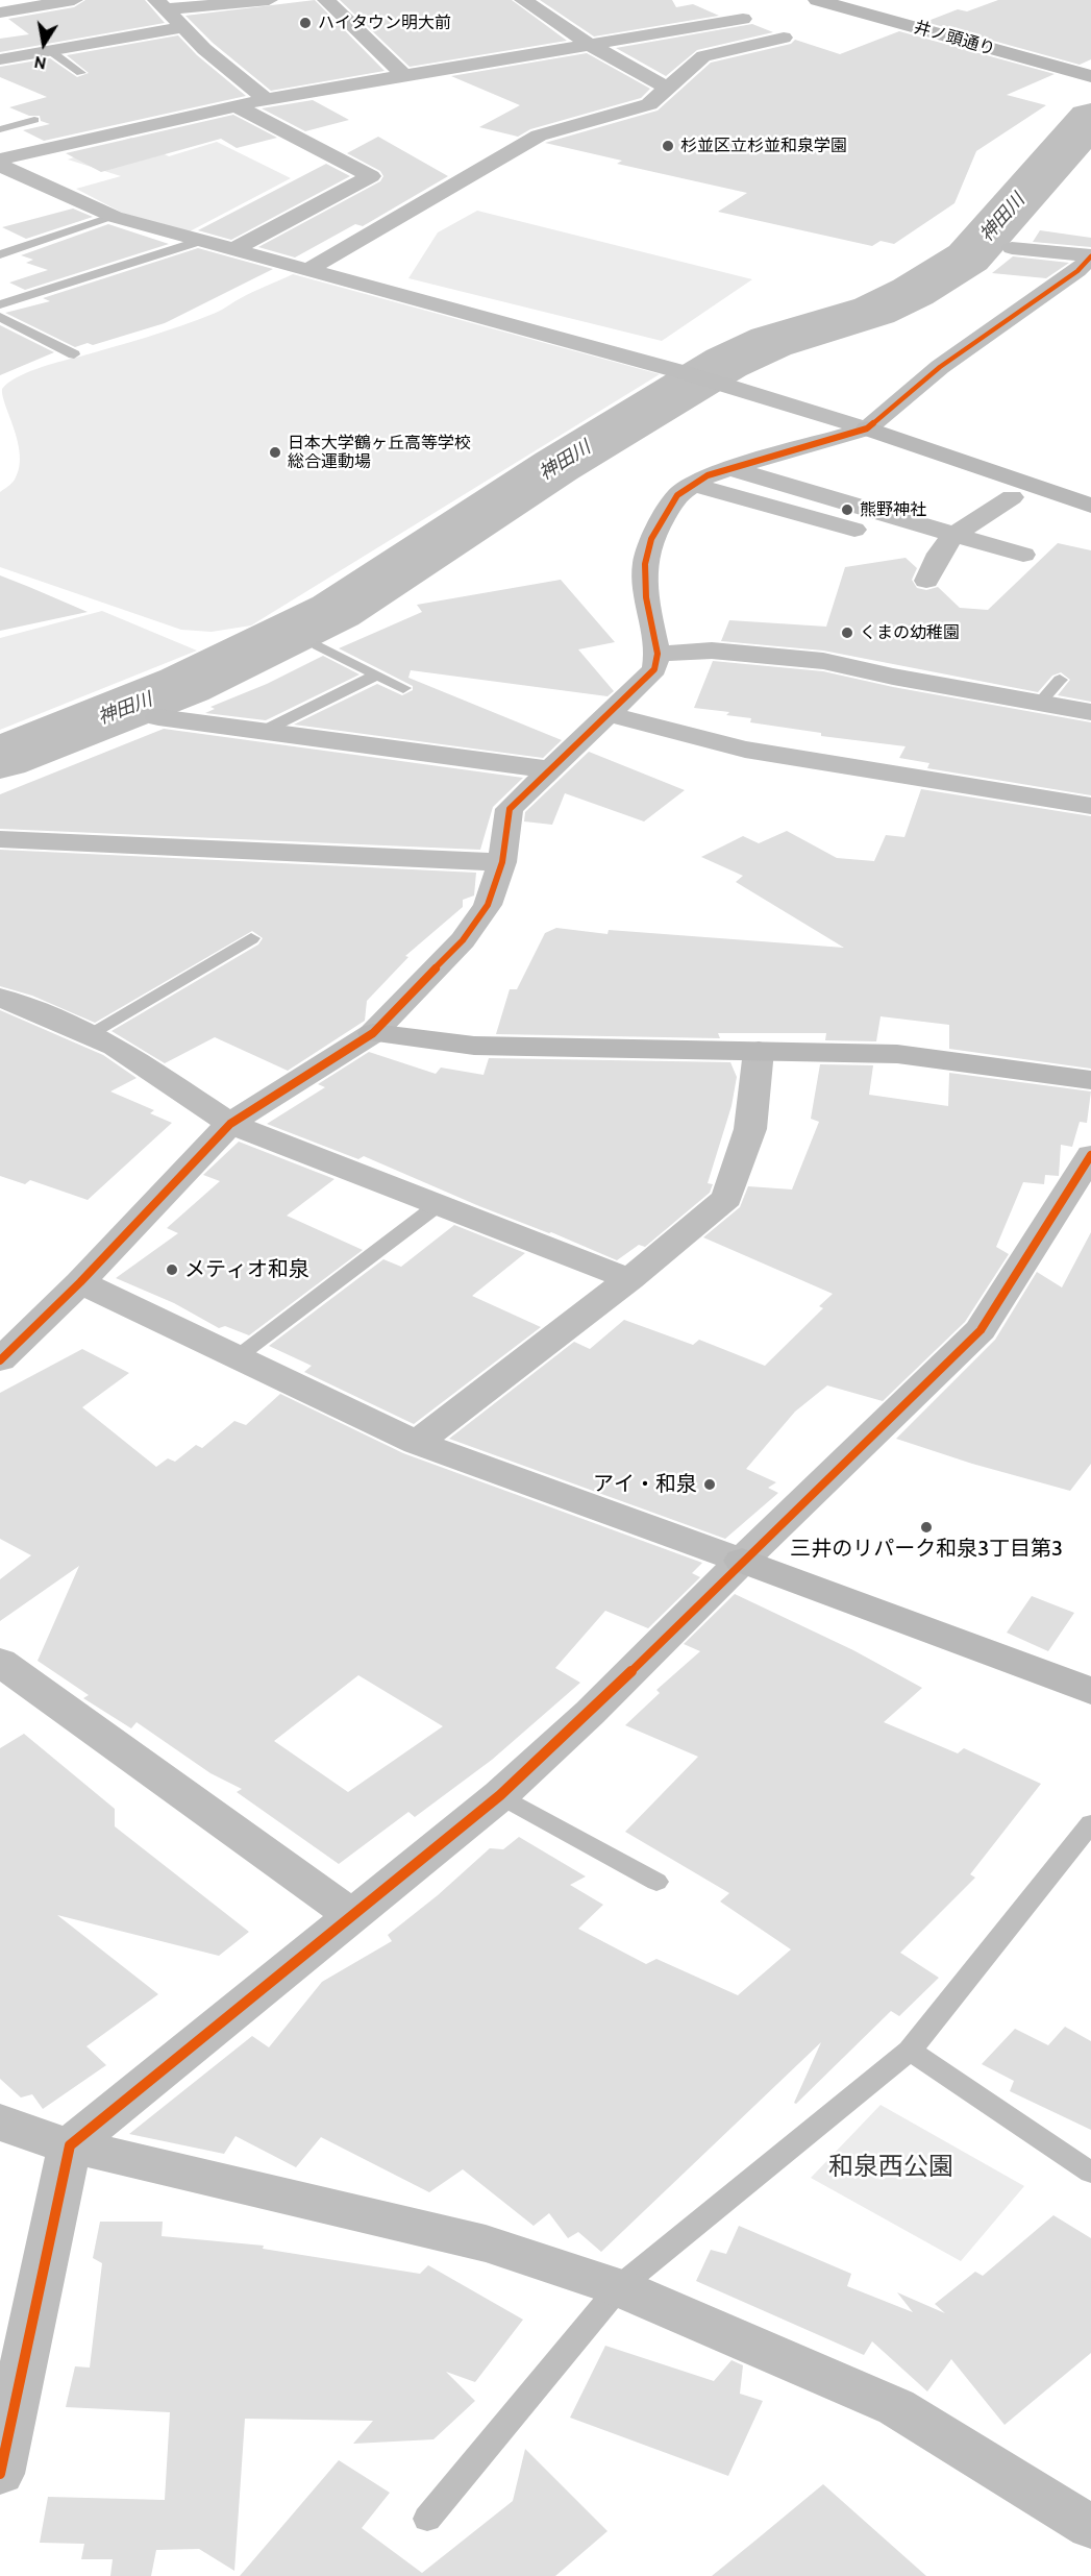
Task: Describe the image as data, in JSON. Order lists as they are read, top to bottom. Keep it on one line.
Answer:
{"streets":{"street":["井ノ頭通り"]},"water":["神田川"],"parks":["和泉西公園"],"places":["ハイタウン明大前","杉並区立杉並和泉学園","日本大学鶴ヶ丘高等学校 総合運動場","熊野神社","くまの幼稚園","メティオ和泉","アイ・和泉","三井のリパーク和泉3丁目第3"],"north":"bottom"}
